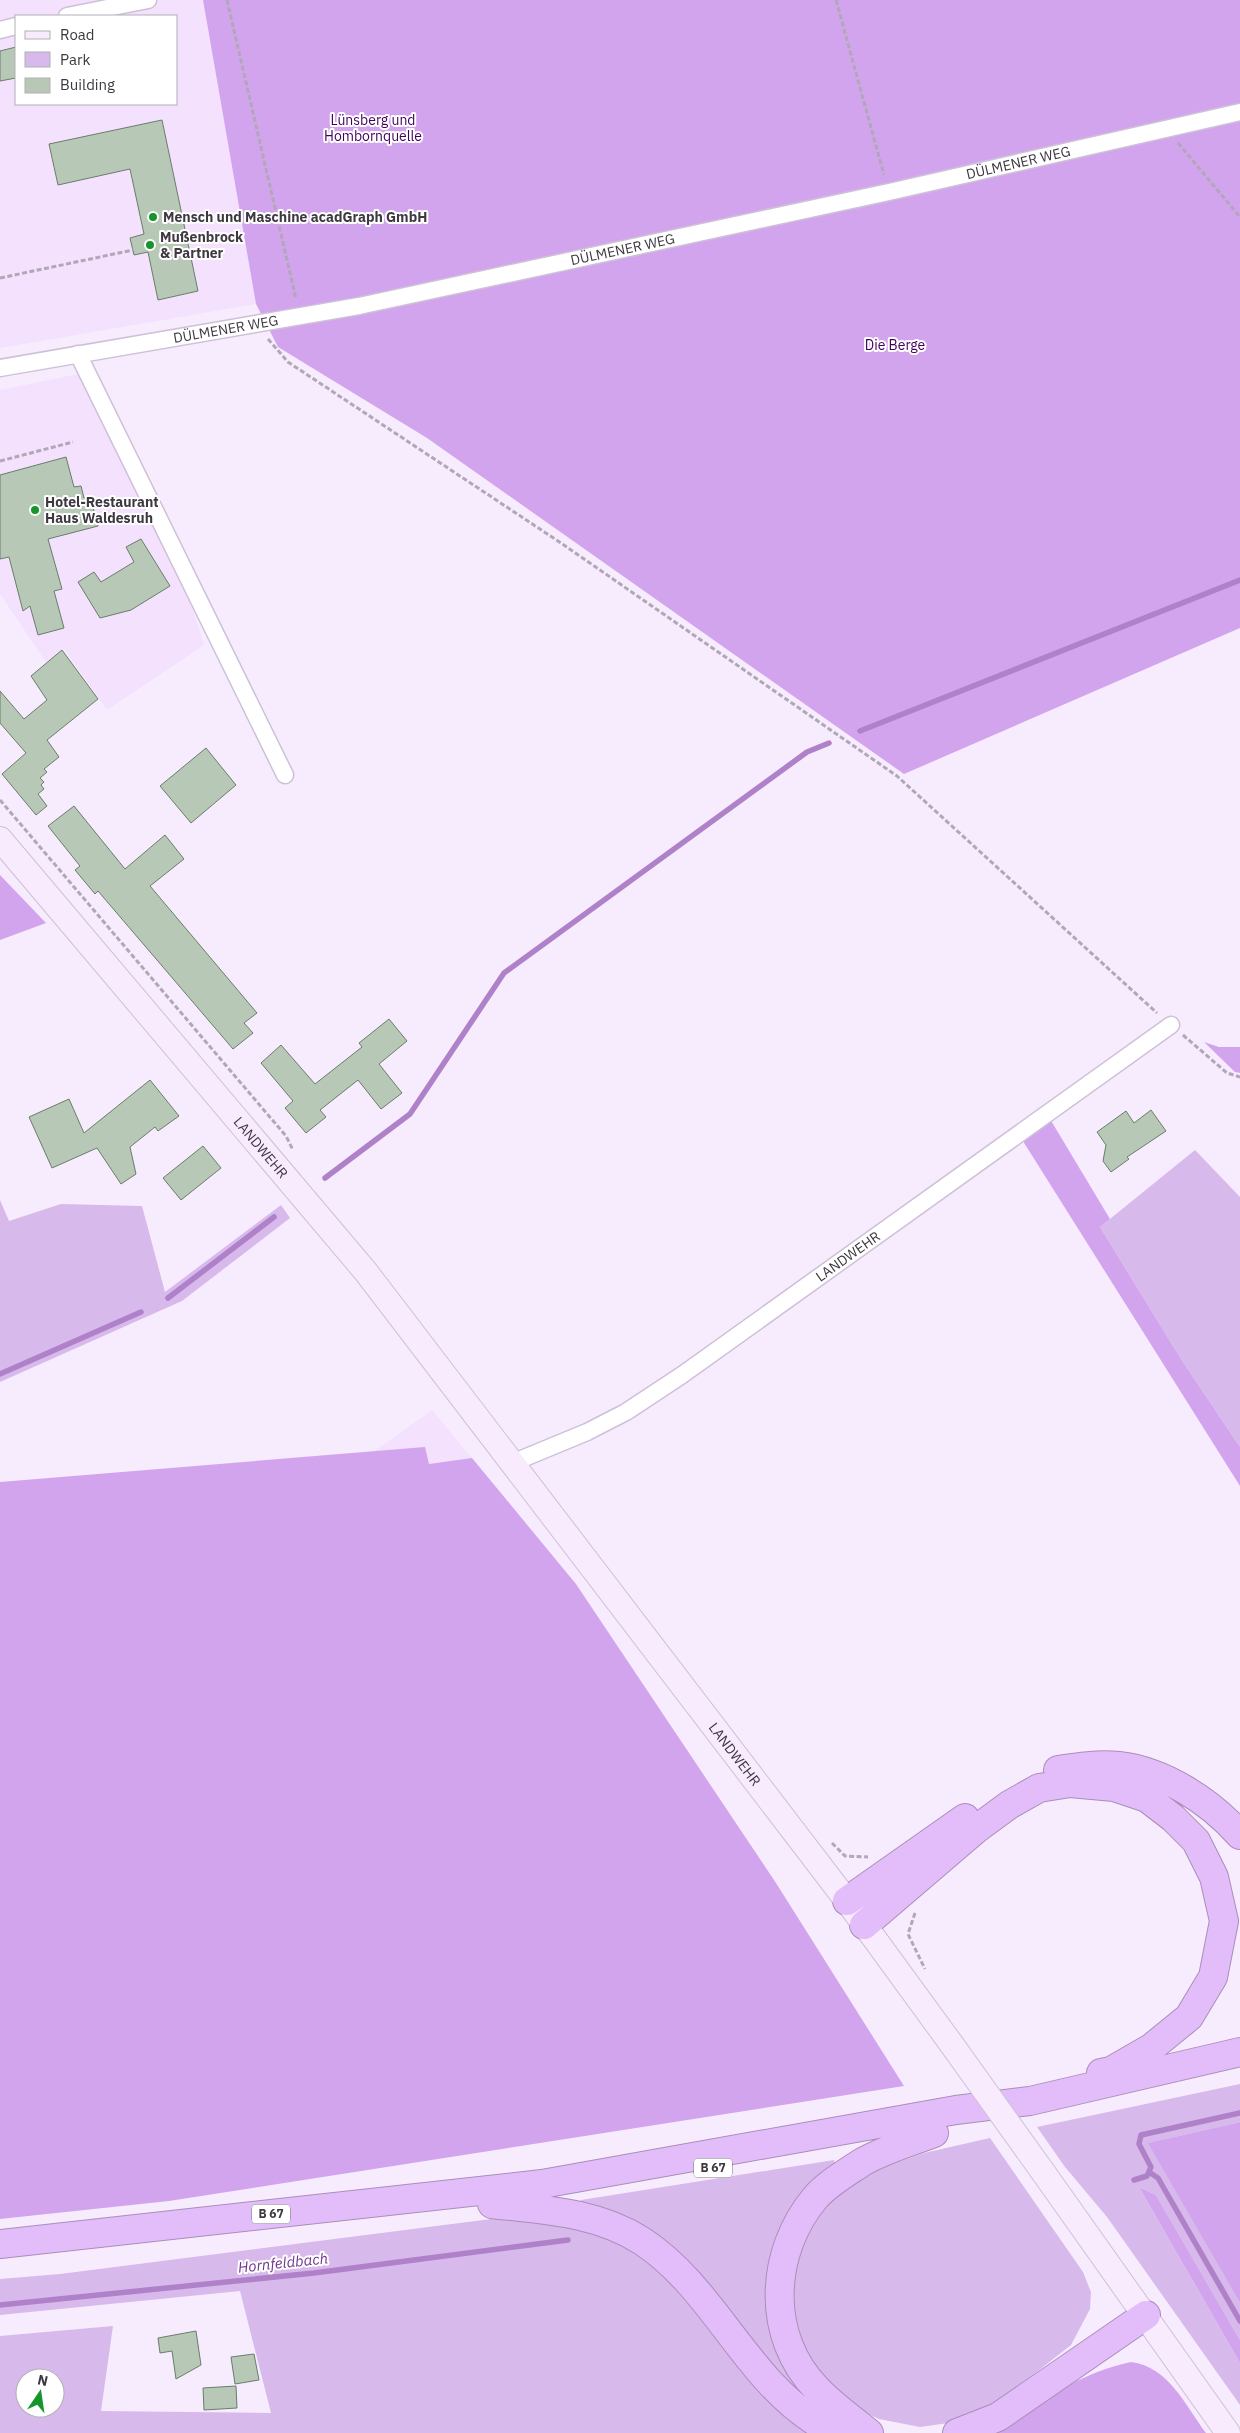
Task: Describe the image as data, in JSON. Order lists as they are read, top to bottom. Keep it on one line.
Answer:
{"streets":{"highway":["B 67"],"main road":["LANDWEHR"],"street":["DÜLMENER WEG"]},"water":["Hornfeldbach"],"parks":["Lünsberg und Hombornquelle","Die Berge"],"places":["Mensch und Maschine acadGraph GmbH","Mußenbrock & Partner","Hotel-Restaurant Haus Waldesruh"],"legend":["Road","Park","Building"],"north":"top"}
